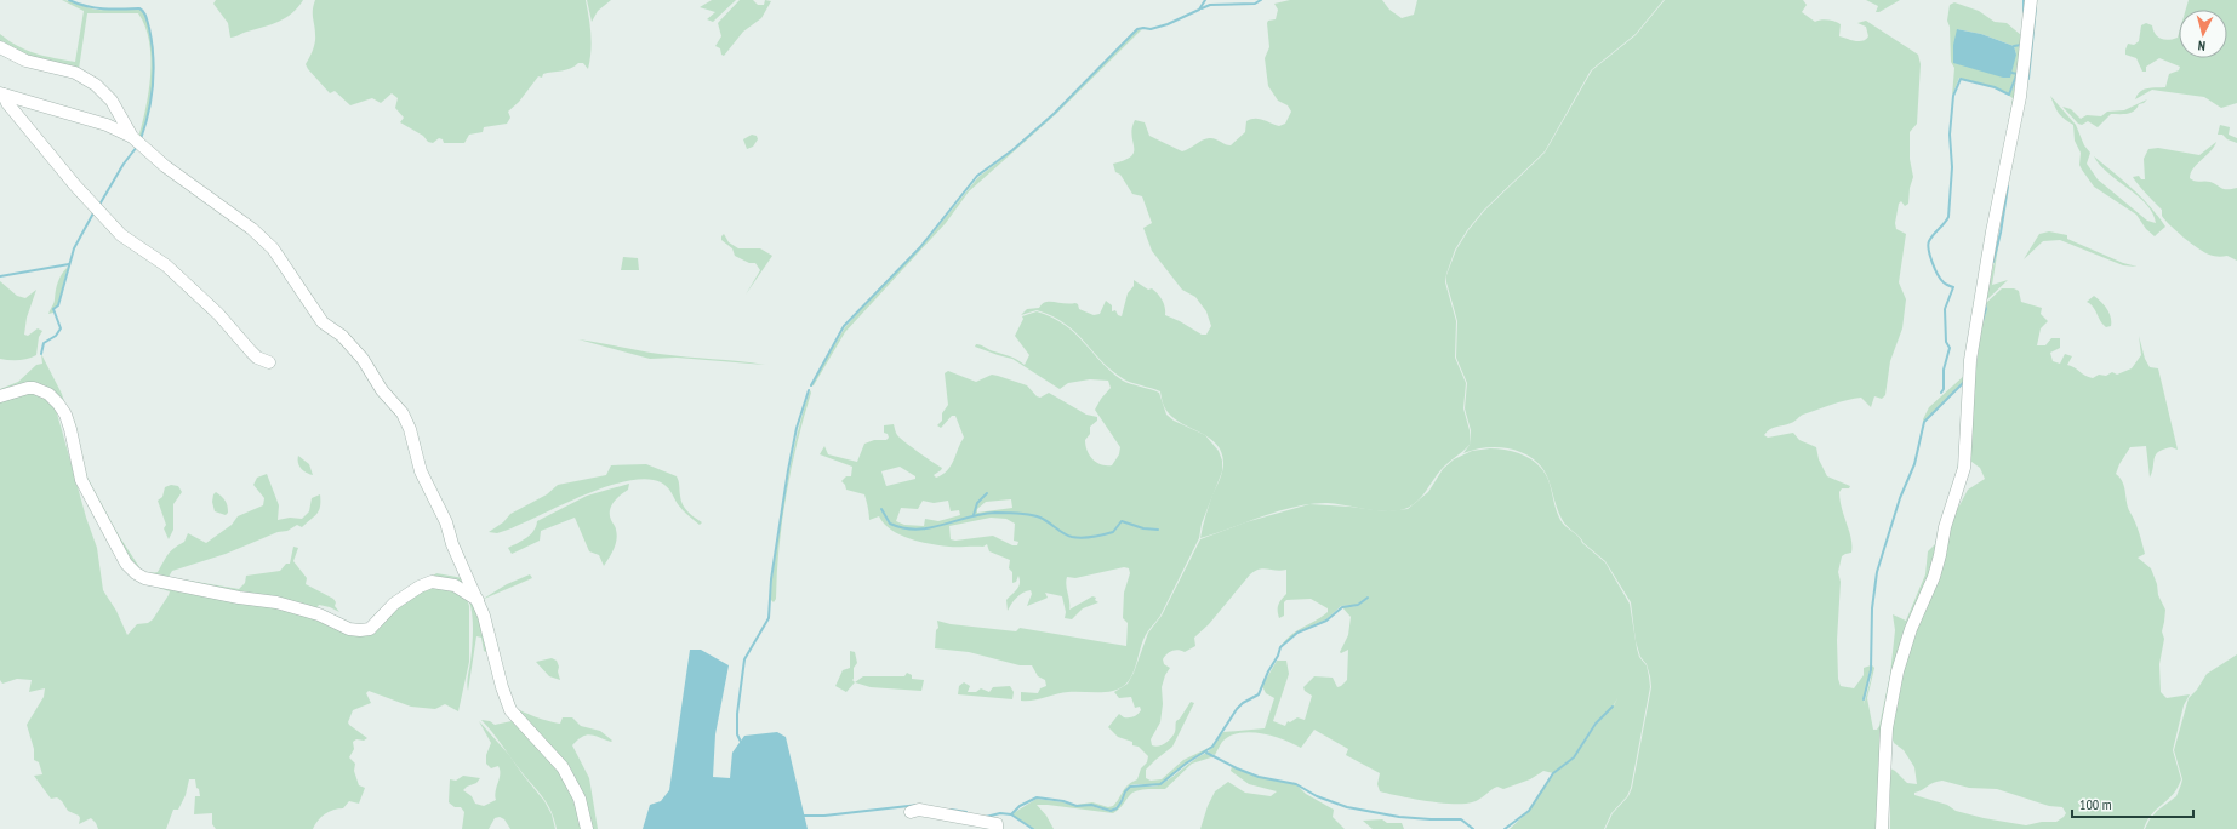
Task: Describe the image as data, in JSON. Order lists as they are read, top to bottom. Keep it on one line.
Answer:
{"scale_bar":"100 m","north":"bottom"}
